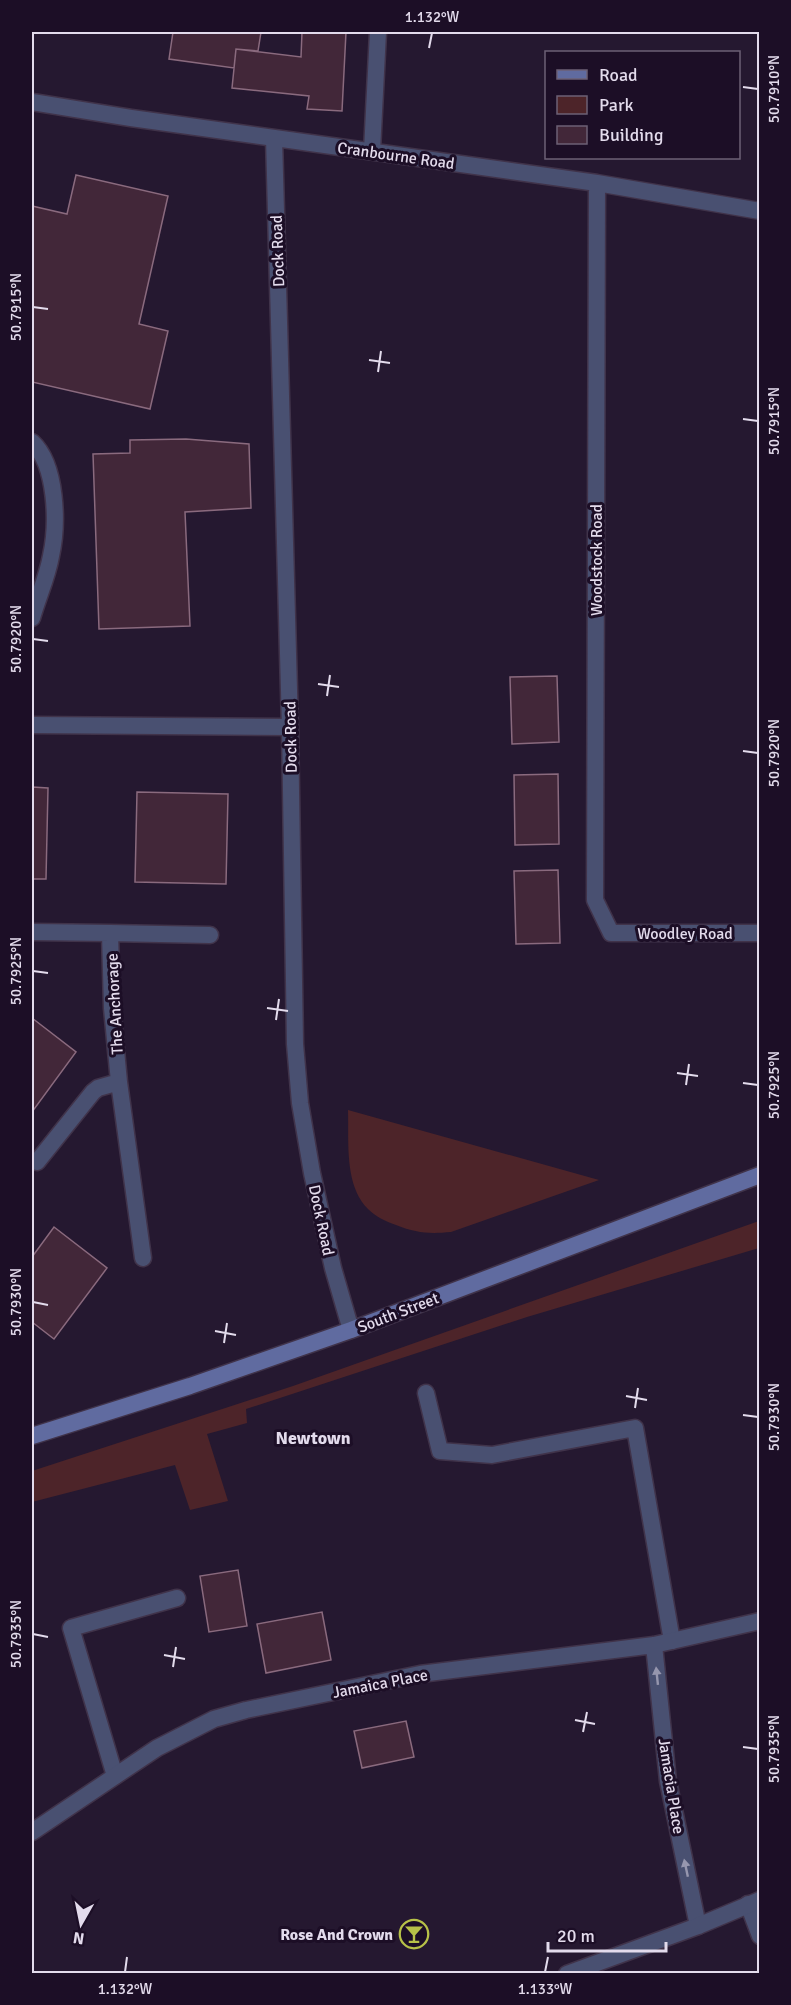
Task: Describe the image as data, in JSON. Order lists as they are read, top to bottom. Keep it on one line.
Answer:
{"streets":{"main road":["South Street"],"street":["Cranbourne Road","Dock Road","Woodstock Road","Woodley Road","The Anchorage","Jamaica Place","Jamacia Place"]},"crossings":[["Cranbourne Road","Dock Road"],["Cranbourne Road","Woodstock Road"],["Dock Road","South Street"],["Woodstock Road","Woodley Road"],["Jamaica Place","Jamacia Place"]],"one_way":["Jamacia Place"],"districts":["Newtown"],"places":{"bar":["Rose And Crown"]},"legend":["Road","Park","Building"],"scale_bar":"20 m","north":"bottom","coordinates":["1.132°W","50.7910°N","50.7915°N","50.7920°N","50.7925°N","50.7930°N","50.7935°N","1.133°W"]}
